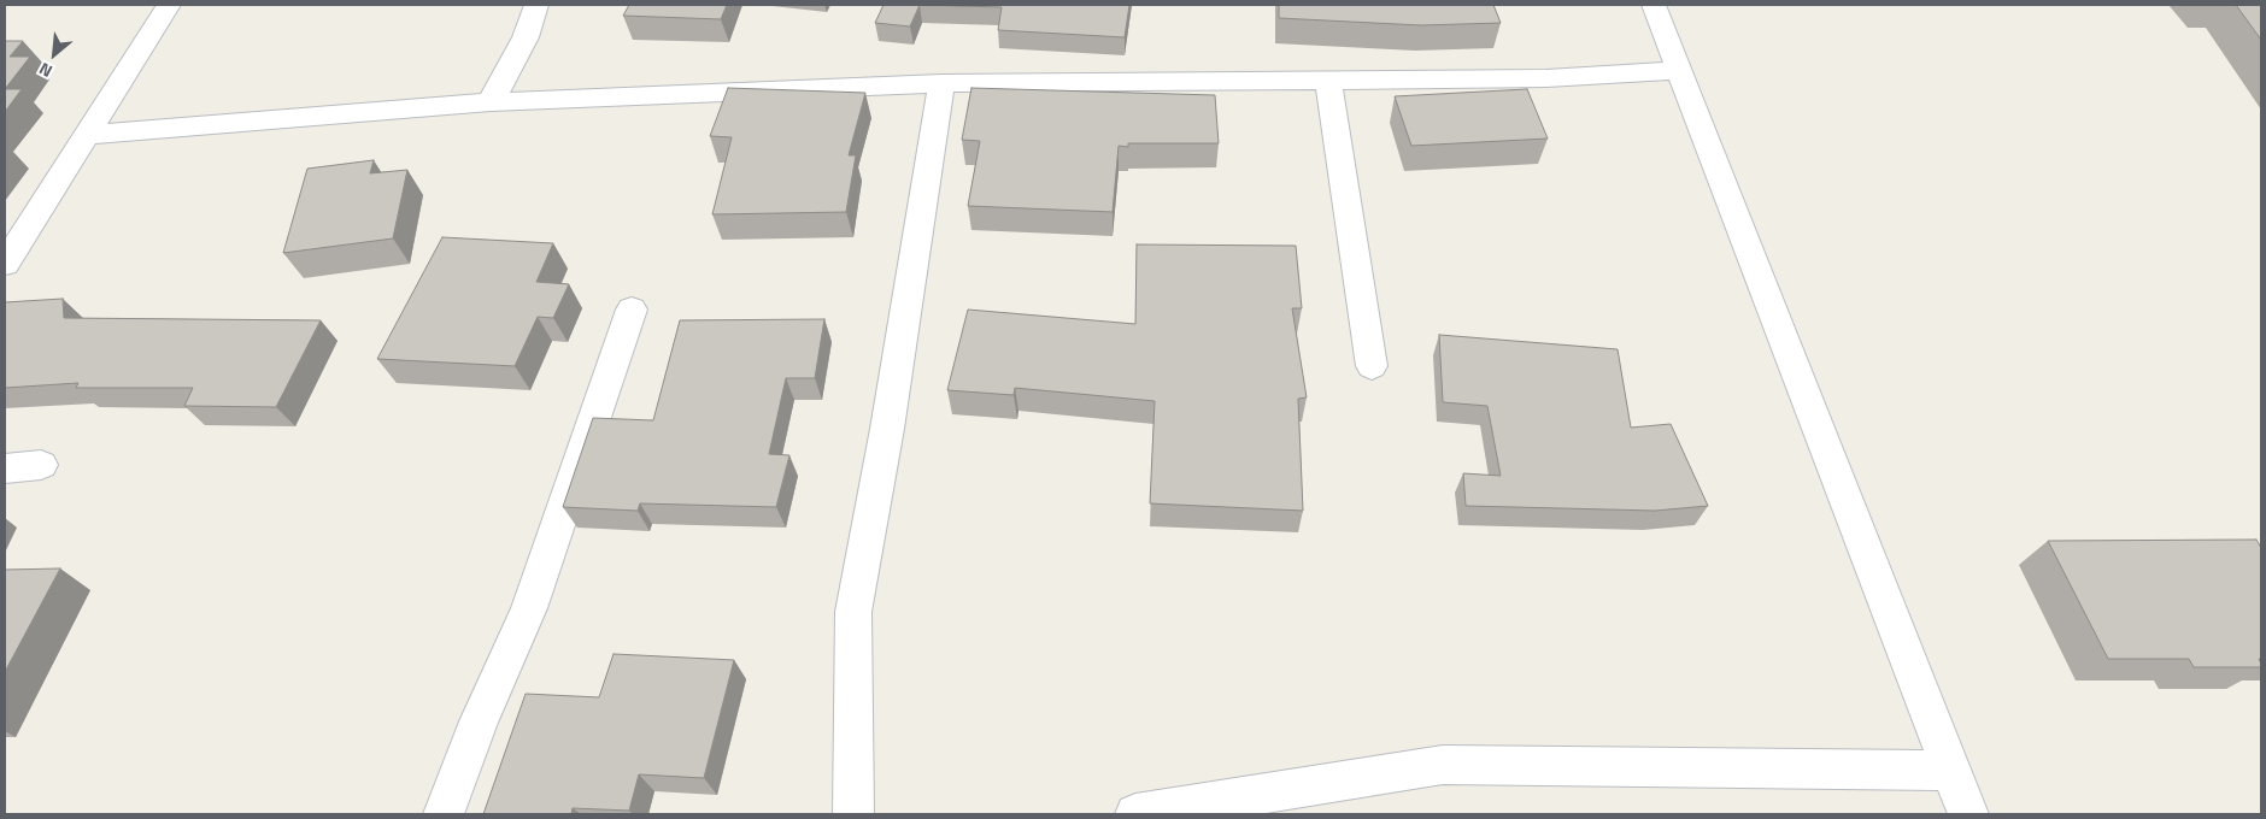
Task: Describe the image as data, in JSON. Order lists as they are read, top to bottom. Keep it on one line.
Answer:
{"north":"bottom left"}
